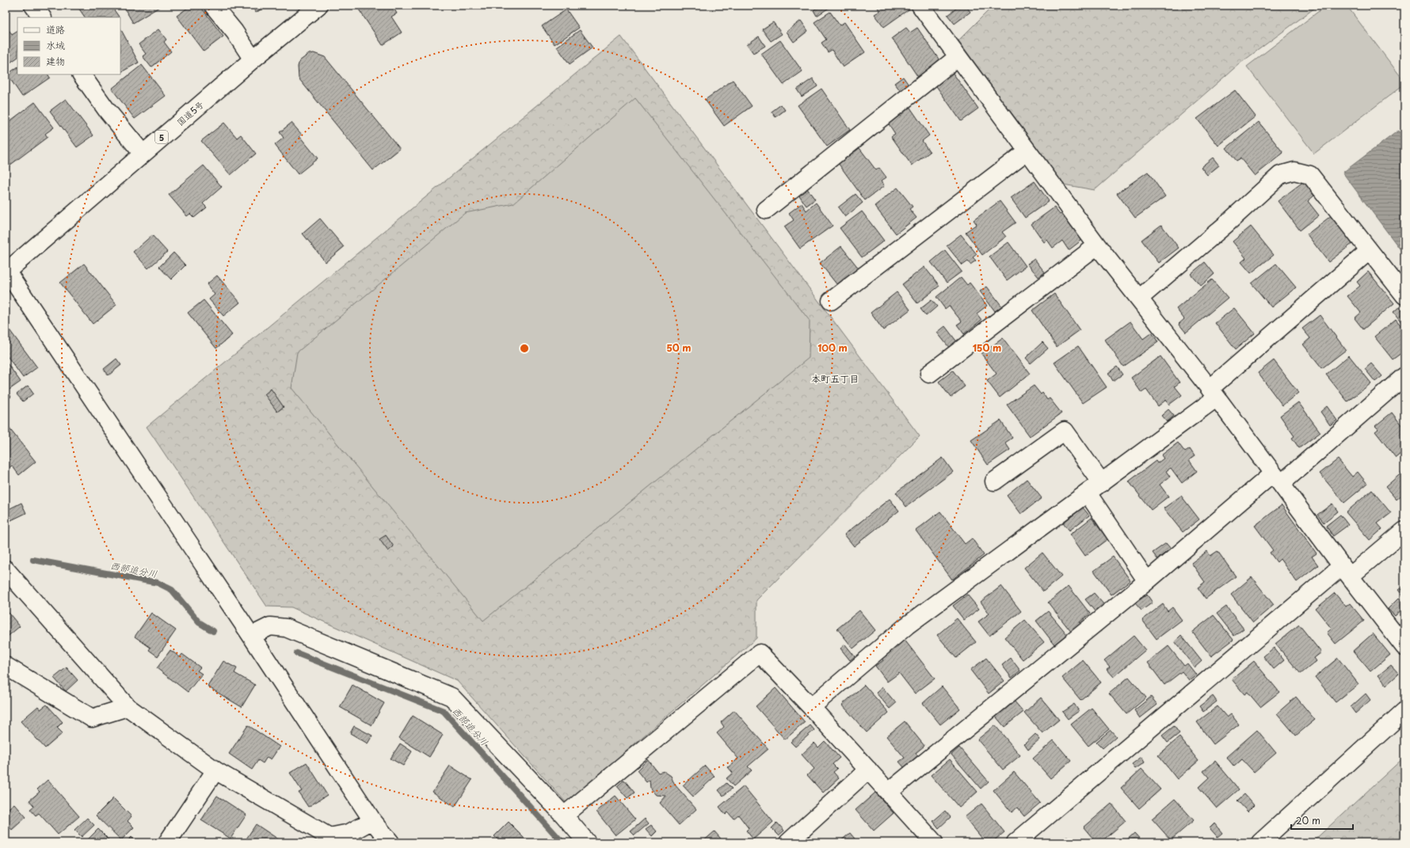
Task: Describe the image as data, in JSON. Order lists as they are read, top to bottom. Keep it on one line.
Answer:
{"streets":{"main road":["国道5号","5"]},"districts":["本町五丁目"],"water":["西部追分川"],"legend":["道路","水域","建物"],"scale_bar":"20 m","rings":["50 m","100 m","150 m"]}
